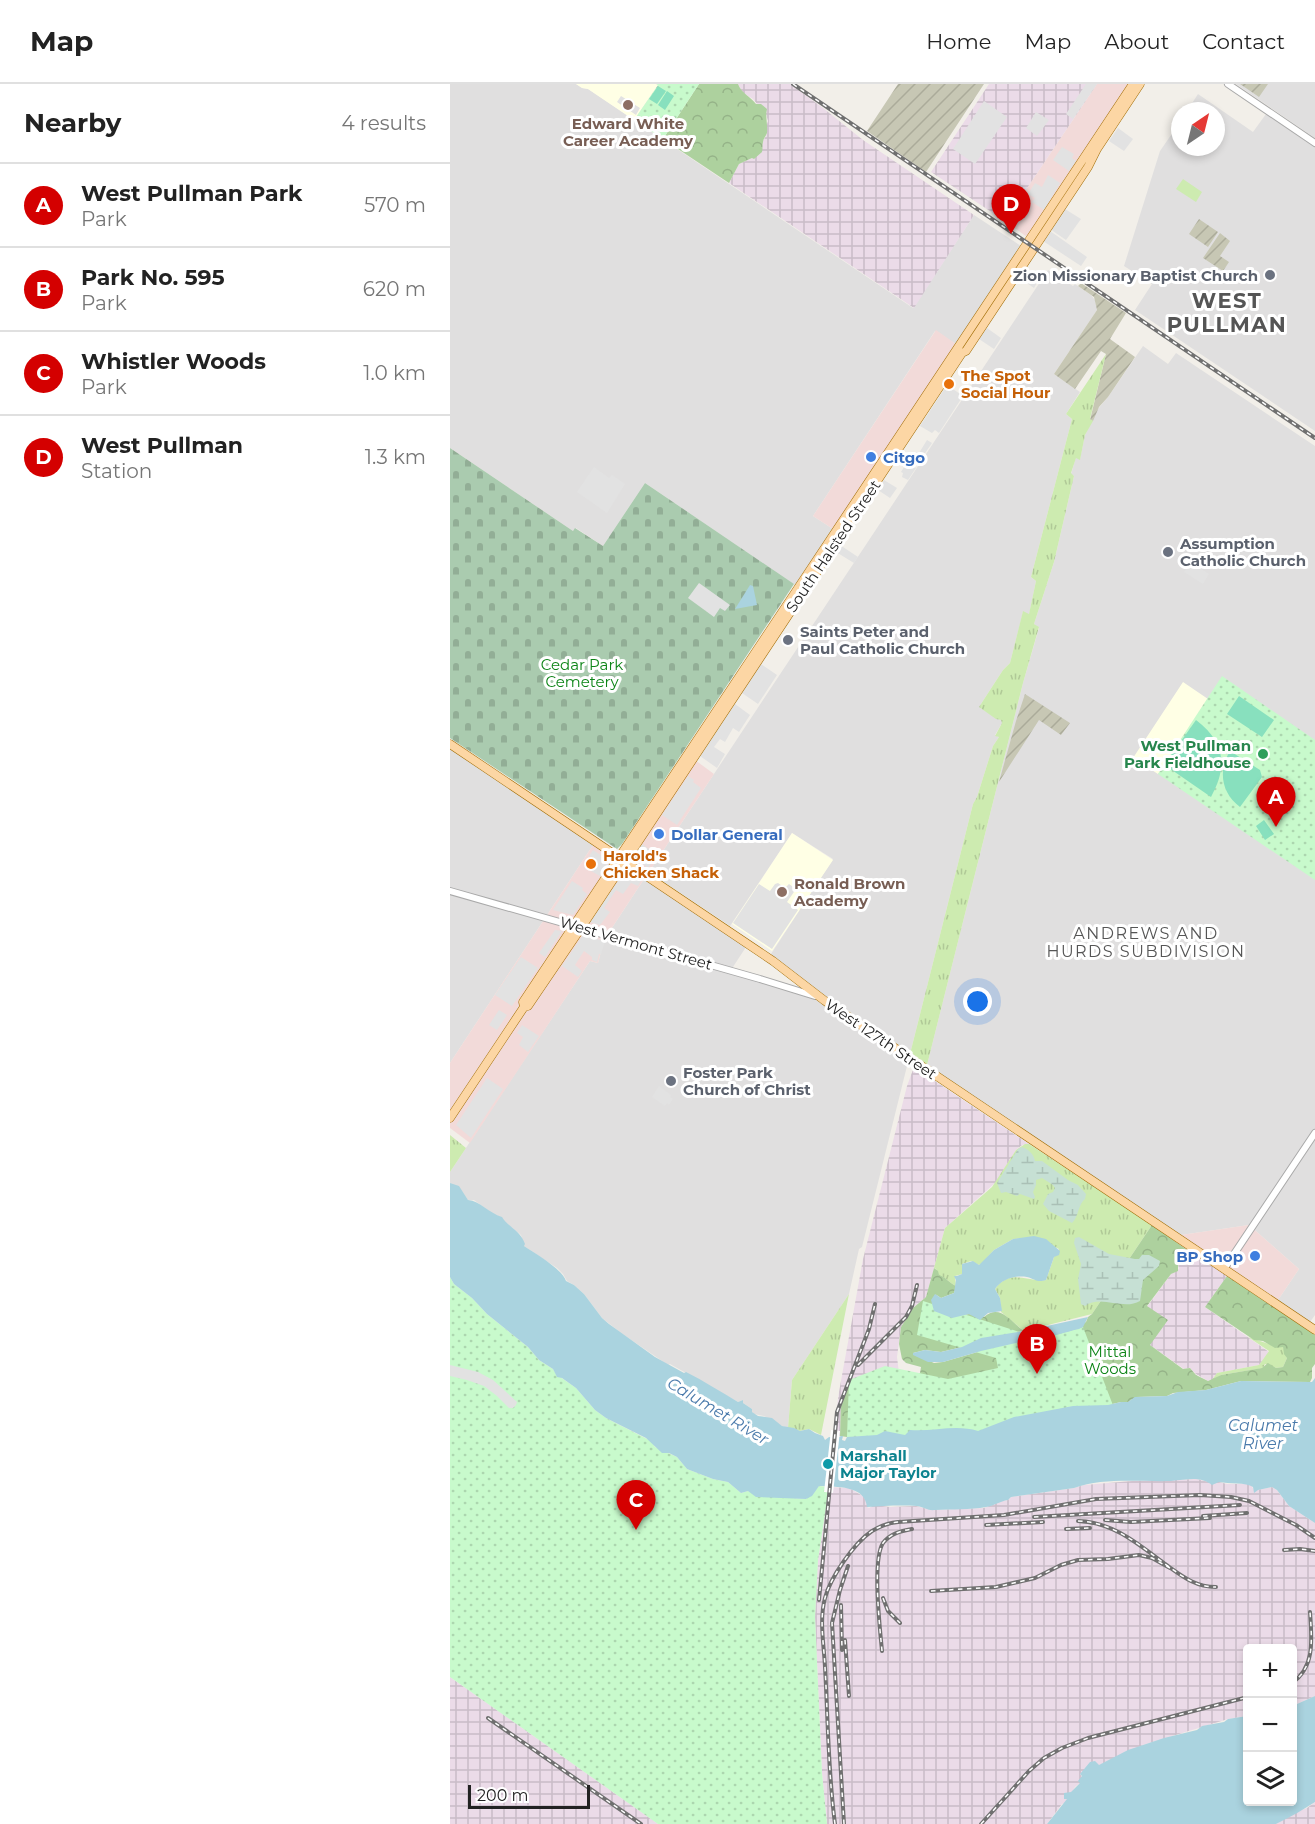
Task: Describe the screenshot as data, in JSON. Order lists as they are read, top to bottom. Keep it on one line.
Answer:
{"streets":{"main road":["South Halsted Street","West 127th Street"],"street":["West Vermont Street"]},"crossings":[["South Halsted Street","West Vermont Street"],["South Halsted Street","West 127th Street"],["West Vermont Street","West 127th Street"]],"districts":["WEST PULLMAN","ANDREWS AND HURDS SUBDIVISION"],"water":["Calumet River"],"parks":["Cedar Park Cemetery","Mittal Woods"],"places":["Edward White Career Academy","Zion Missionary Baptist Church","The Spot Social Hour","Citgo","Assumption Catholic Church","Saints Peter and Paul Catholic Church","West Pullman Park Fieldhouse","Dollar General","Harold's Chicken Shack","Ronald Brown Academy","Foster Park Church of Christ","BP Shop","Marshall Major Taylor"],"scale_bar":"200 m","north":"top right","page":{"header":"Map","nav":["Home","Map","About","Contact"],"heading":["Nearby","4 results"],"list":[{"mark":"A","name":"West Pullman Park","note":"Park","value":"570 m"},{"mark":"B","name":"Park No. 595","note":"Park","value":"620 m"},{"mark":"C","name":"Whistler Woods","note":"Park","value":"1.0 km"},{"mark":"D","name":"West Pullman","note":"Station","value":"1.3 km"}],"pins":["D","A","B","C"],"map_buttons":["+","−"],"scale":"200 m"}}
